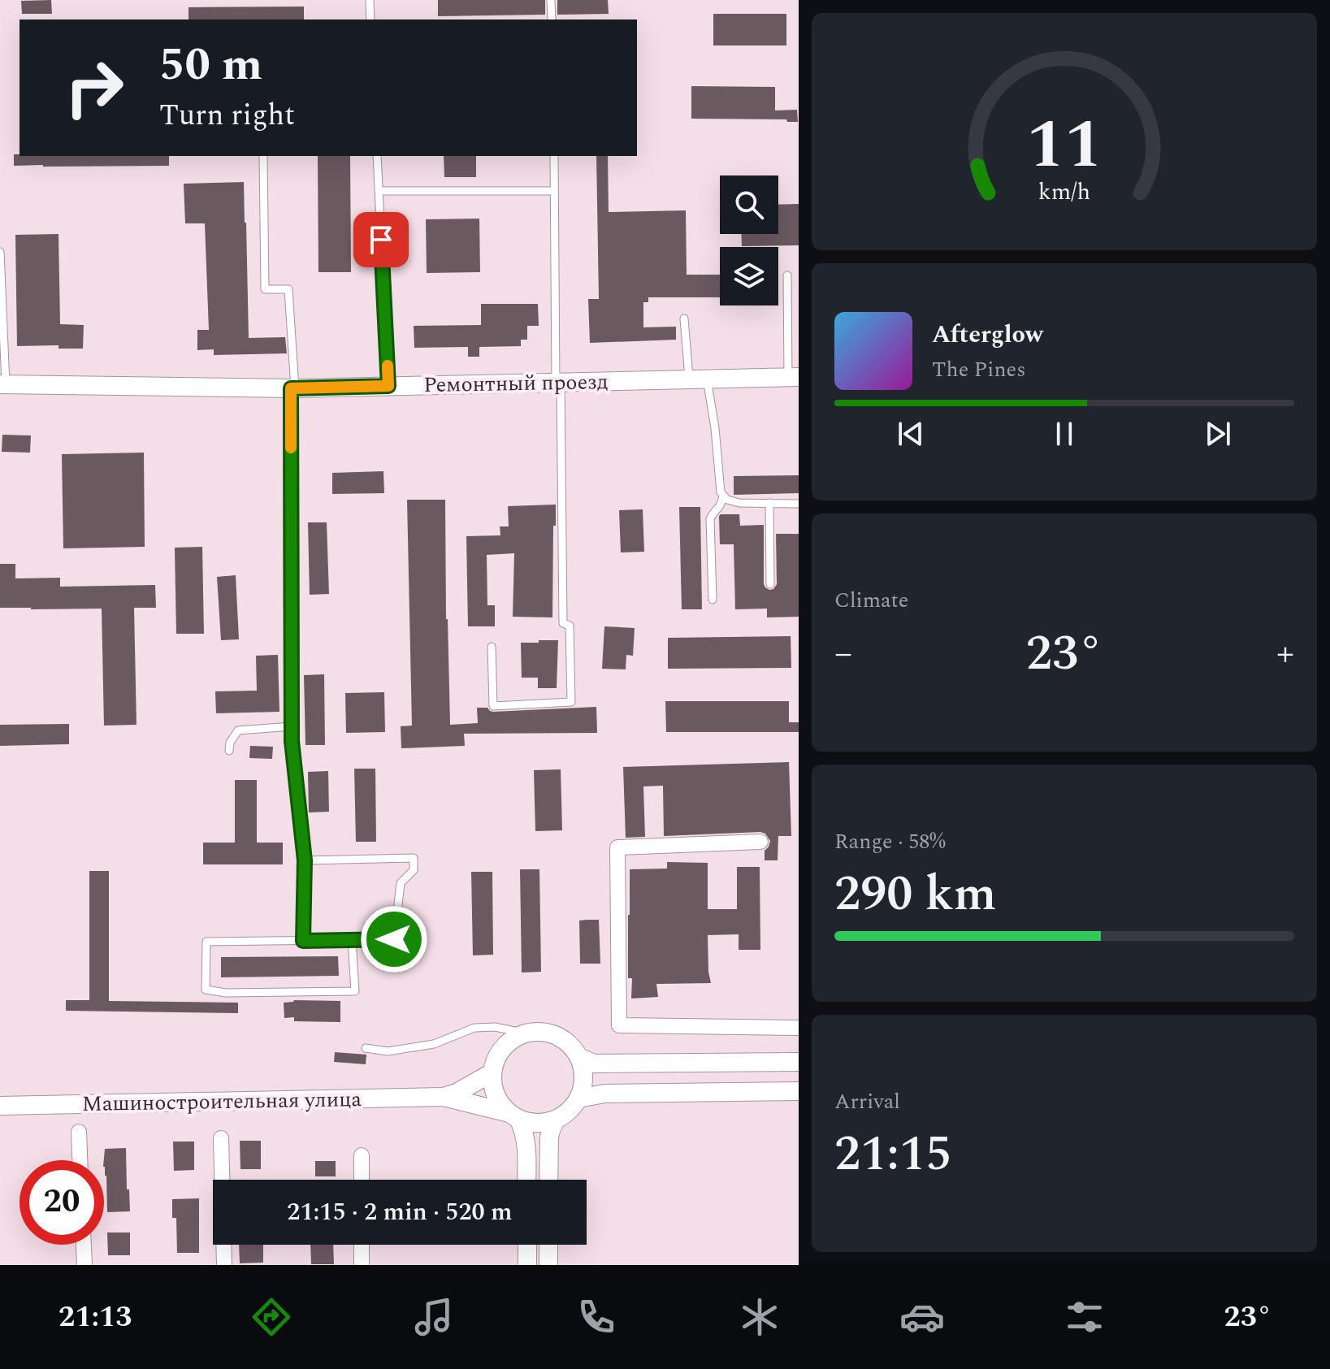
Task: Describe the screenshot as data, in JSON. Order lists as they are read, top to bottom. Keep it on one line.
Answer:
{"streets":{"street":["Ремонтный проезд","Машиностроительная улица"]},"page":{"turn":["50 m","Turn right"],"song":["Afterglow","The Pines"],"tile":["Climate",["Range · 58%","290 km"],["Arrival","21:15"]],"heat":["−","23°","+"],"limit":"20","trip":"21:15 · 2 min · 520 m","tabs":["21:13","23°"],"gauge":["11","km/h"]}}
